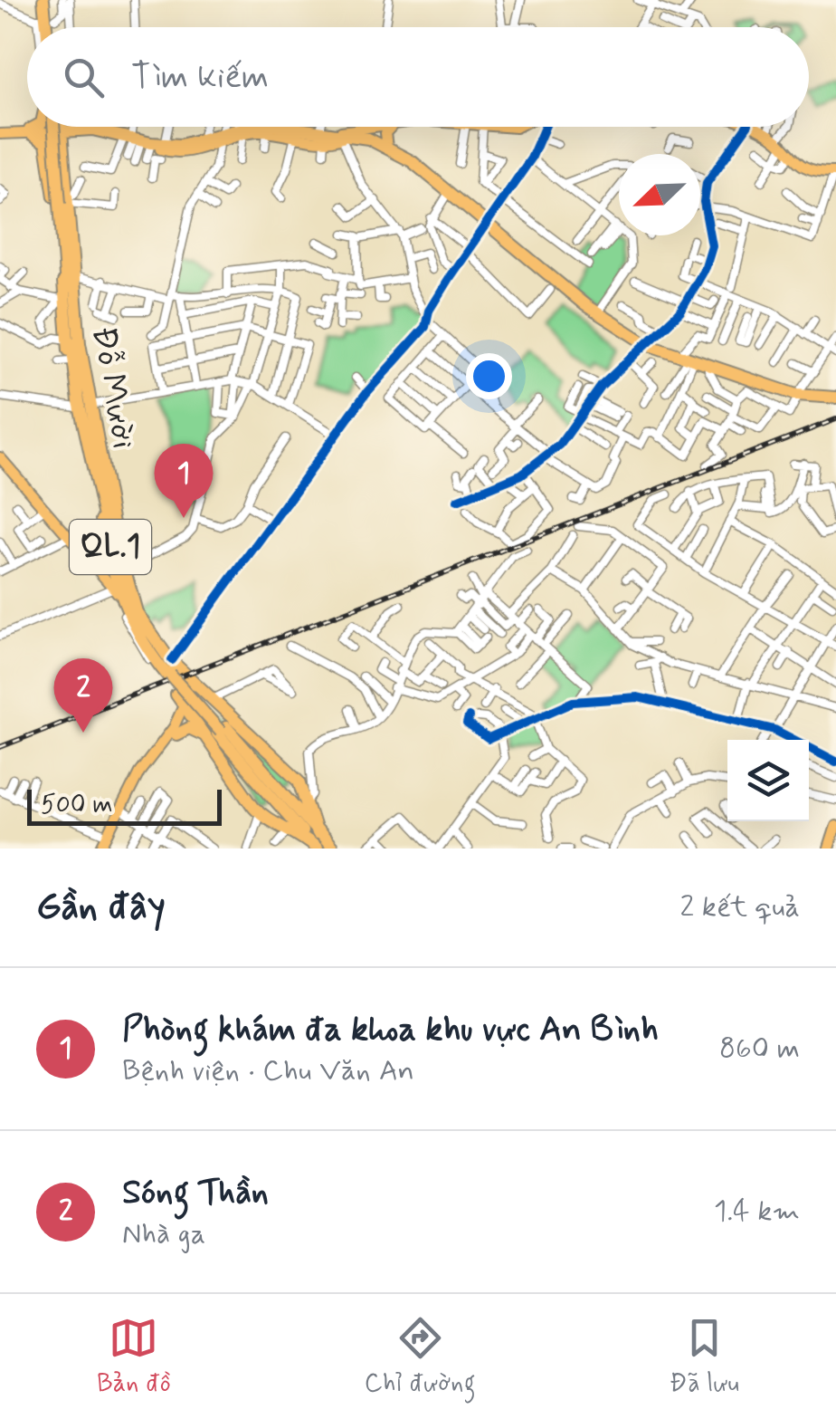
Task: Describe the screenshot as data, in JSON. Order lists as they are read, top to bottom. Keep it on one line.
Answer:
{"streets":{"highway":["Đỗ Mười","QL.1"]},"crossings":[["Đỗ Mười","QL.1"]],"scale_bar":"500 m","north":"bottom left","page":{"search":"Tìm kiếm","pins":["1","2"],"scale":"500 m","heading":["Gần đây","2 kết quả"],"list":[{"mark":"1","name":"Phòng khám đa khoa khu vực An Bình","note":"Bệnh viện · Chu Văn An","value":"860 m"},{"mark":"2","name":"Sóng Thần","note":"Nhà ga","value":"1.4 km"}],"nav":["Bản đồ","Chỉ đường","Đã lưu"]}}
